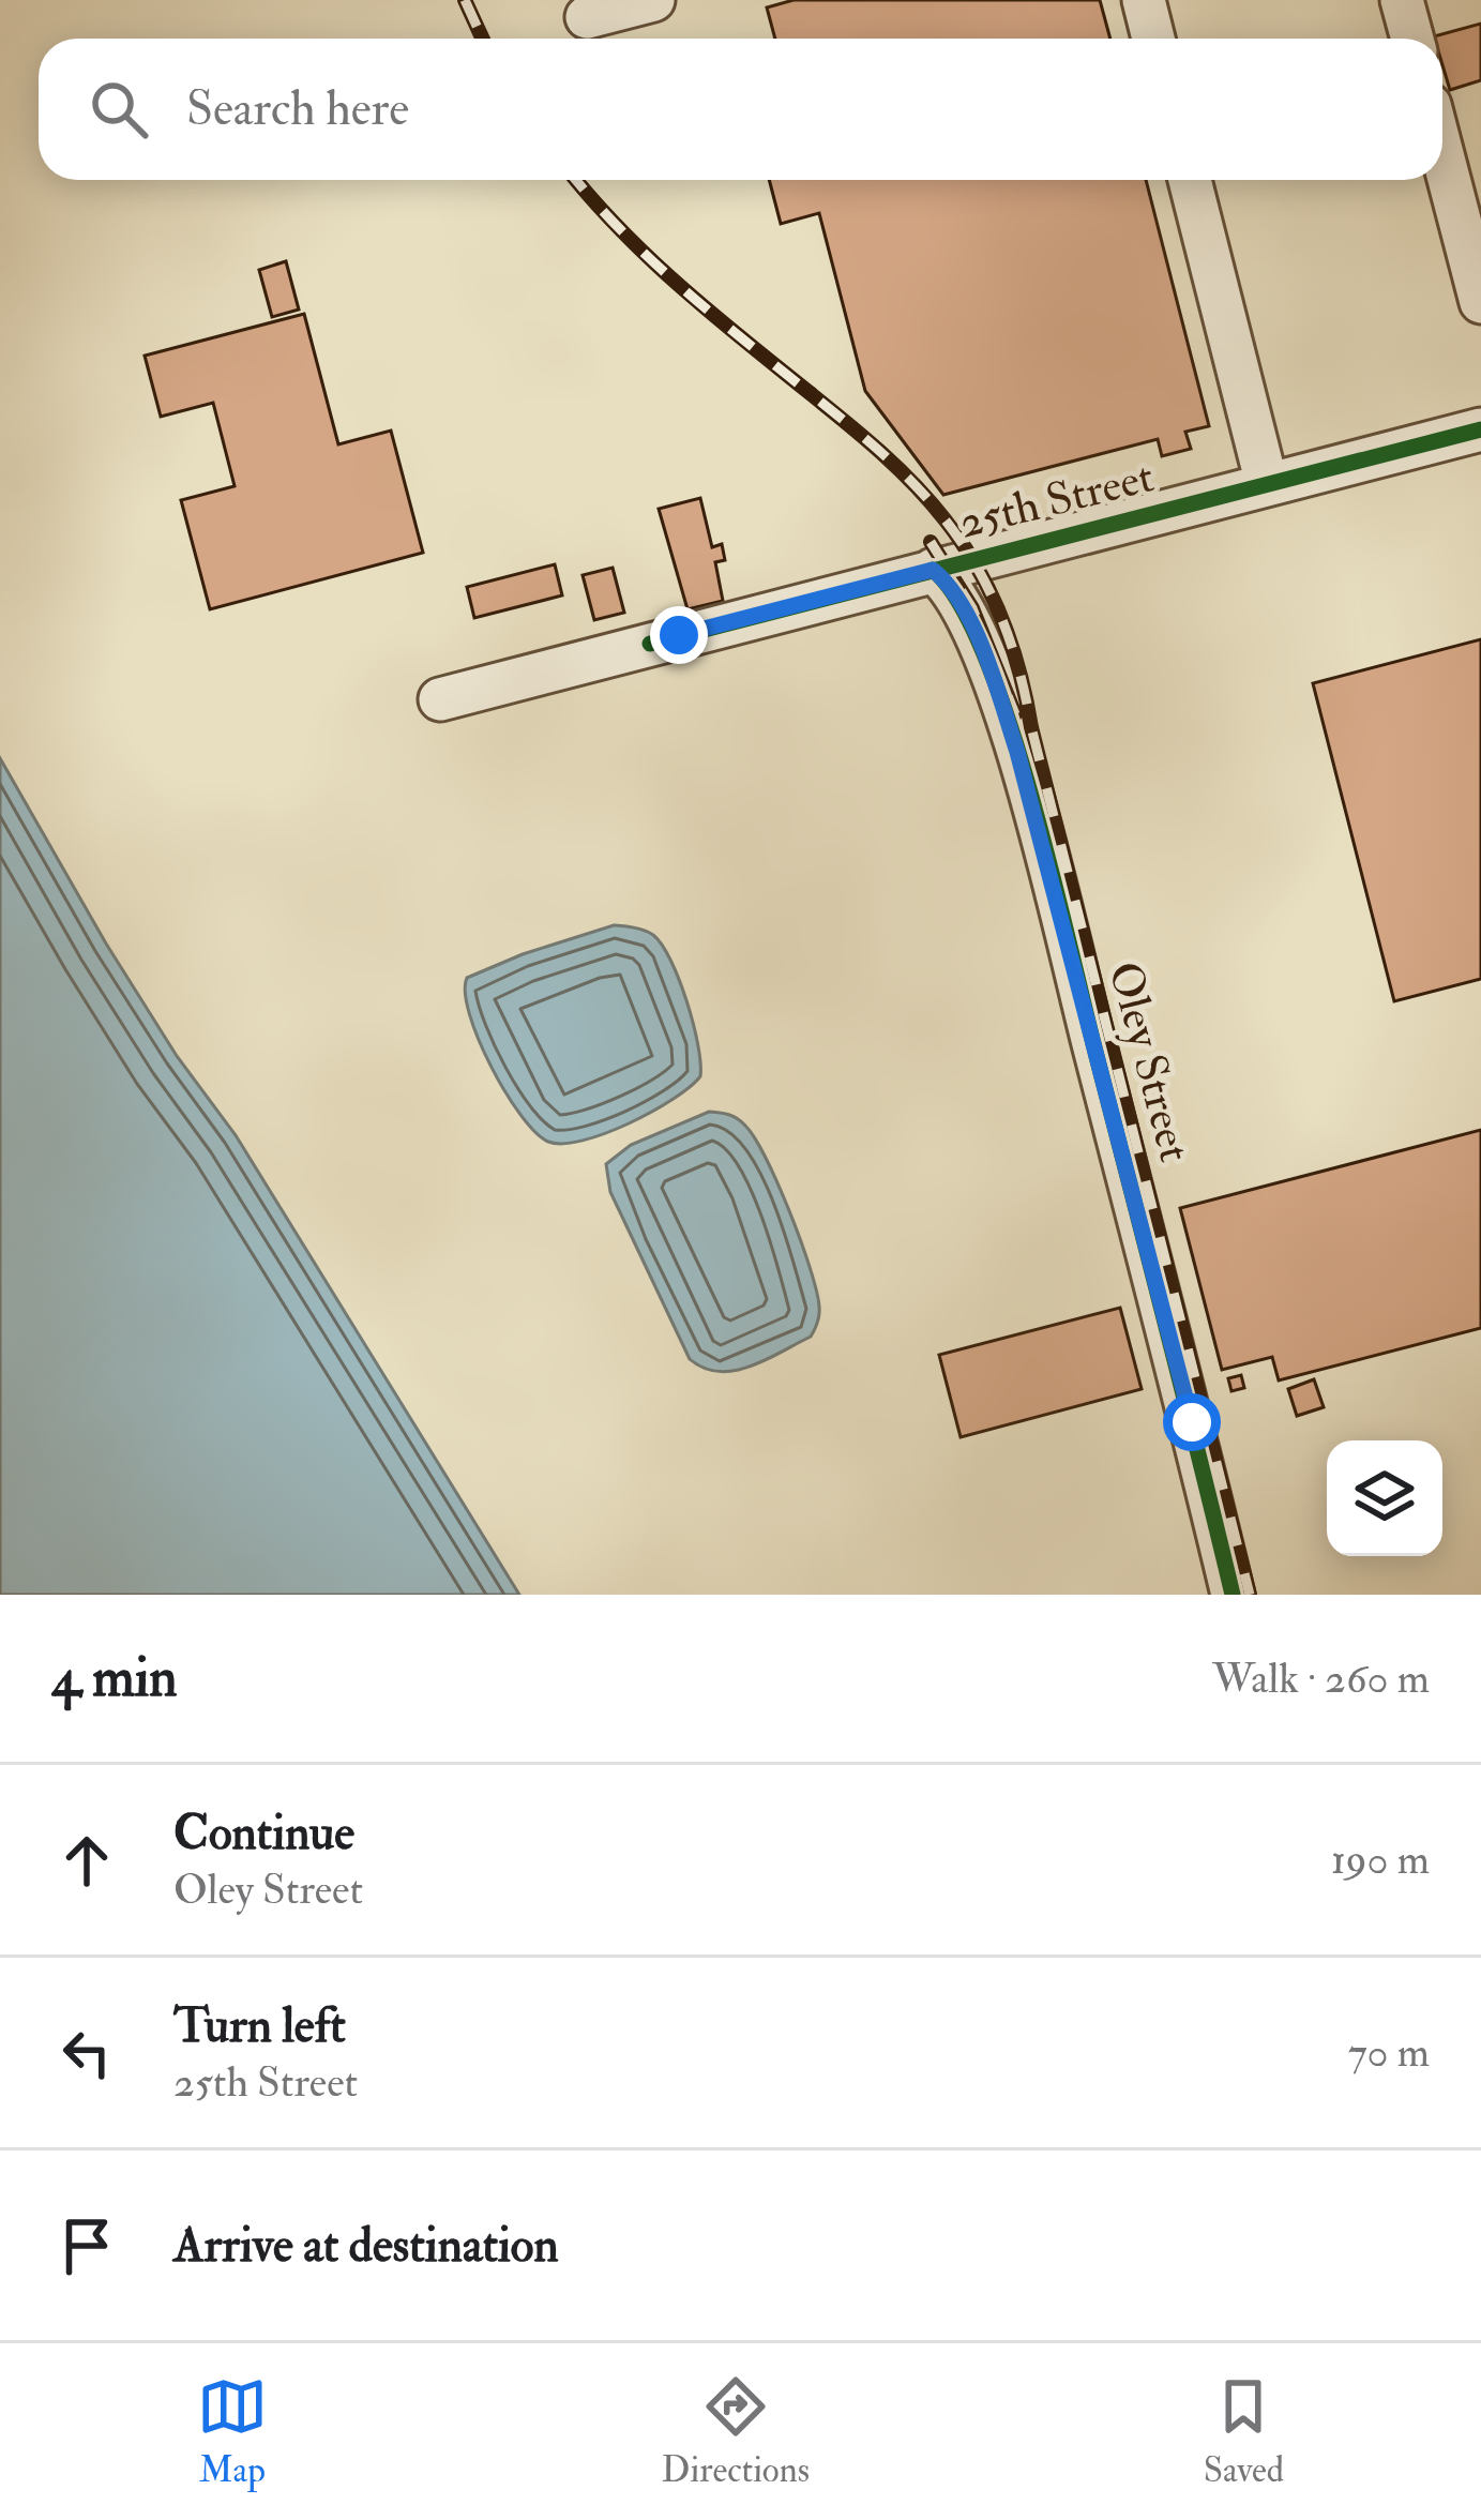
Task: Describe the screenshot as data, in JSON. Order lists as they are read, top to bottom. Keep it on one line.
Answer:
{"streets":{"street":["25th Street","Oley Street"]},"crossings":[["25th Street","Oley Street"]],"page":{"search":"Search here","heading":["4 min","Walk · 260 m"],"list":[["Continue","Oley Street","190 m"],["Turn left","25th Street","70 m"],"Arrive at destination"],"nav":["Map","Directions","Saved"]}}
